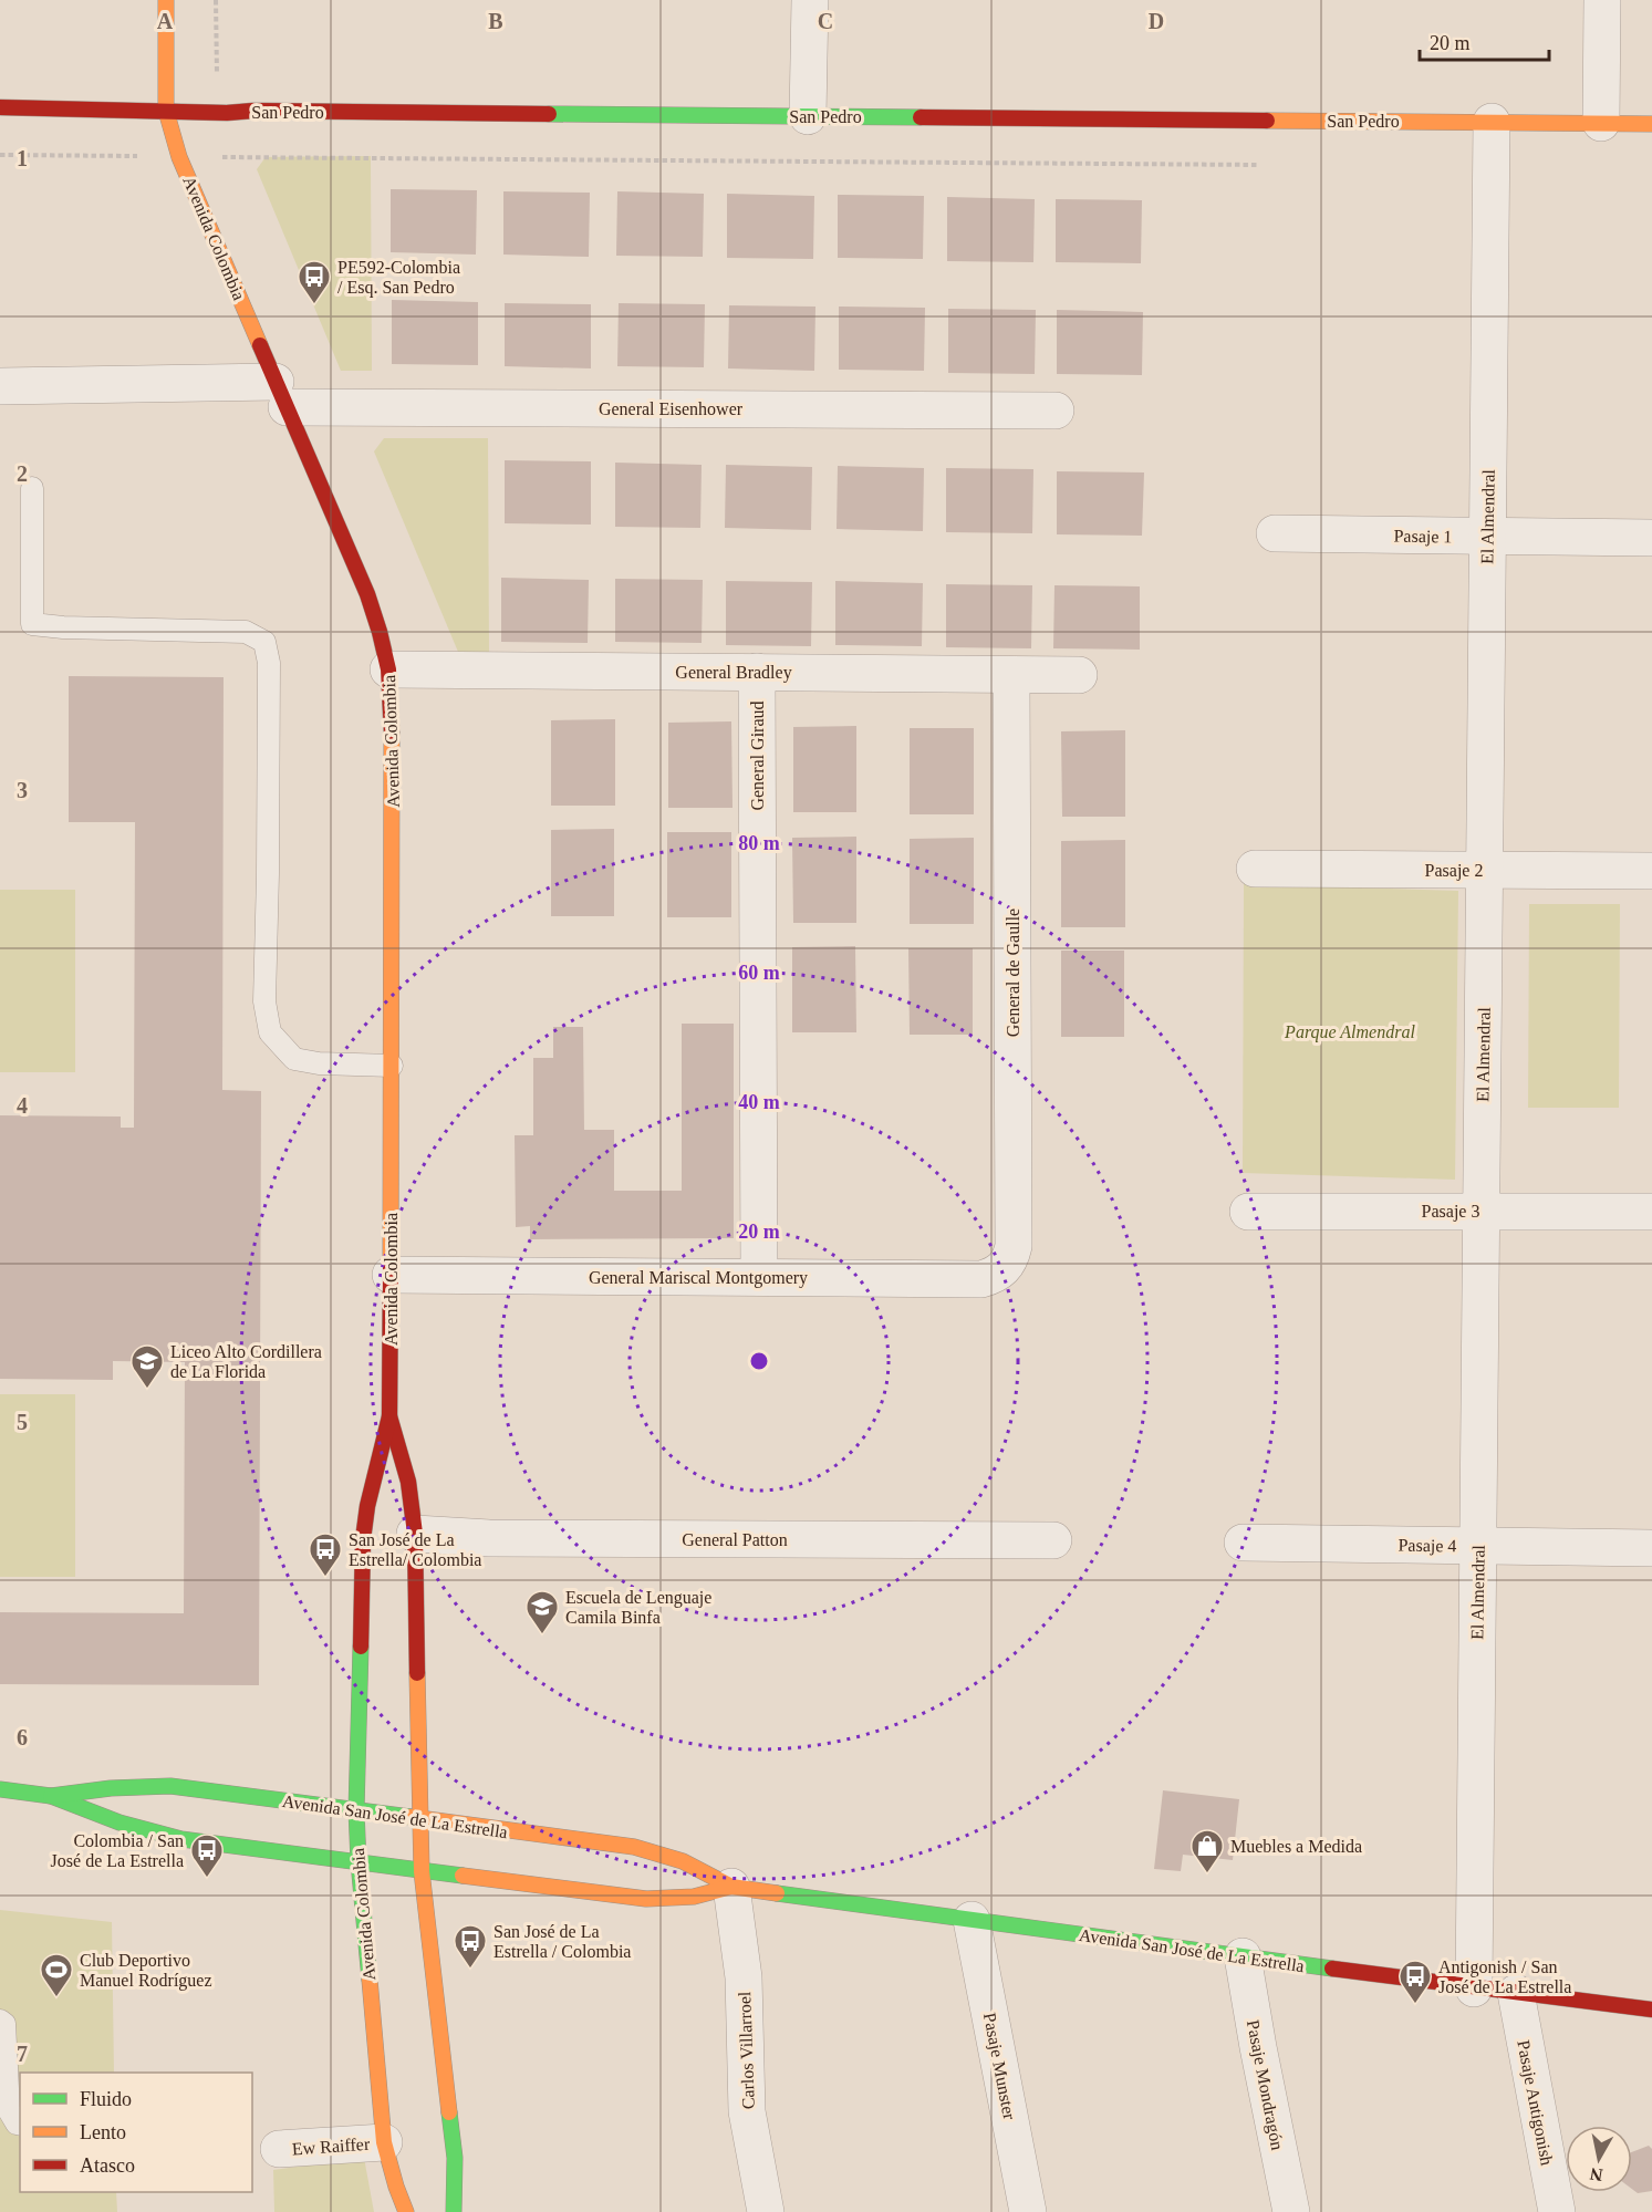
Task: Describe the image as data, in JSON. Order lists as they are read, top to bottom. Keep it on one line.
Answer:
{"streets":{"main road":["San Pedro","Avenida Colombia","Avenida San José de La Estrella"],"street":["General Eisenhower","El Almendral","Pasaje 1","General Bradley","General Giraud","Pasaje 2","General de Gaulle","Pasaje 3","General Mariscal Montgomery","General Patton","Pasaje 4","Carlos Villarroel","Pasaje Munster","Pasaje Mondragón","Pasaje Antigonish","Ew Raiffer"]},"crossings":[["San Pedro","Avenida Colombia"],["San Pedro","El Almendral"],["Avenida Colombia","General Eisenhower"],["Avenida Colombia","General Bradley"],["Avenida Colombia","General Mariscal Montgomery"],["Avenida Colombia","General Patton"],["Avenida Colombia","Avenida San José de La Estrella"],["Avenida Colombia","Ew Raiffer"],["El Almendral","Pasaje 1"],["El Almendral","Pasaje 2"],["El Almendral","Pasaje 3"],["El Almendral","Pasaje 4"],["El Almendral","Avenida San José de La Estrella"],["General Bradley","General Giraud"],["General Bradley","General de Gaulle"],["General Giraud","General Mariscal Montgomery"],["General de Gaulle","General Mariscal Montgomery"],["Avenida San José de La Estrella","Carlos Villarroel"],["Avenida San José de La Estrella","Pasaje Munster"],["Avenida San José de La Estrella","Pasaje Mondragón"],["Avenida San José de La Estrella","Pasaje Antigonish"]],"parks":["Parque Almendral"],"places":{"bus stop":["PE592-Colombia / Esq. San Pedro","San José de La Estrella/ Colombia","Colombia / San José de La Estrella","San José de La Estrella / Colombia","Antigonish / San José de La Estrella"],"school or university":["Liceo Alto Cordillera de La Florida","Escuela de Lenguaje Camila Binfa"],"shop":["Muebles a Medida"],"sports":["Club Deportivo Manuel Rodríguez"]},"legend":["Fluido","Lento","Atasco"],"scale_bar":"20 m","north":"bottom","grid":{"columns":["A","B","C","D"],"rows":["1","2","3","4","5","6","7"]},"rings":["80 m","60 m","40 m","20 m"]}
